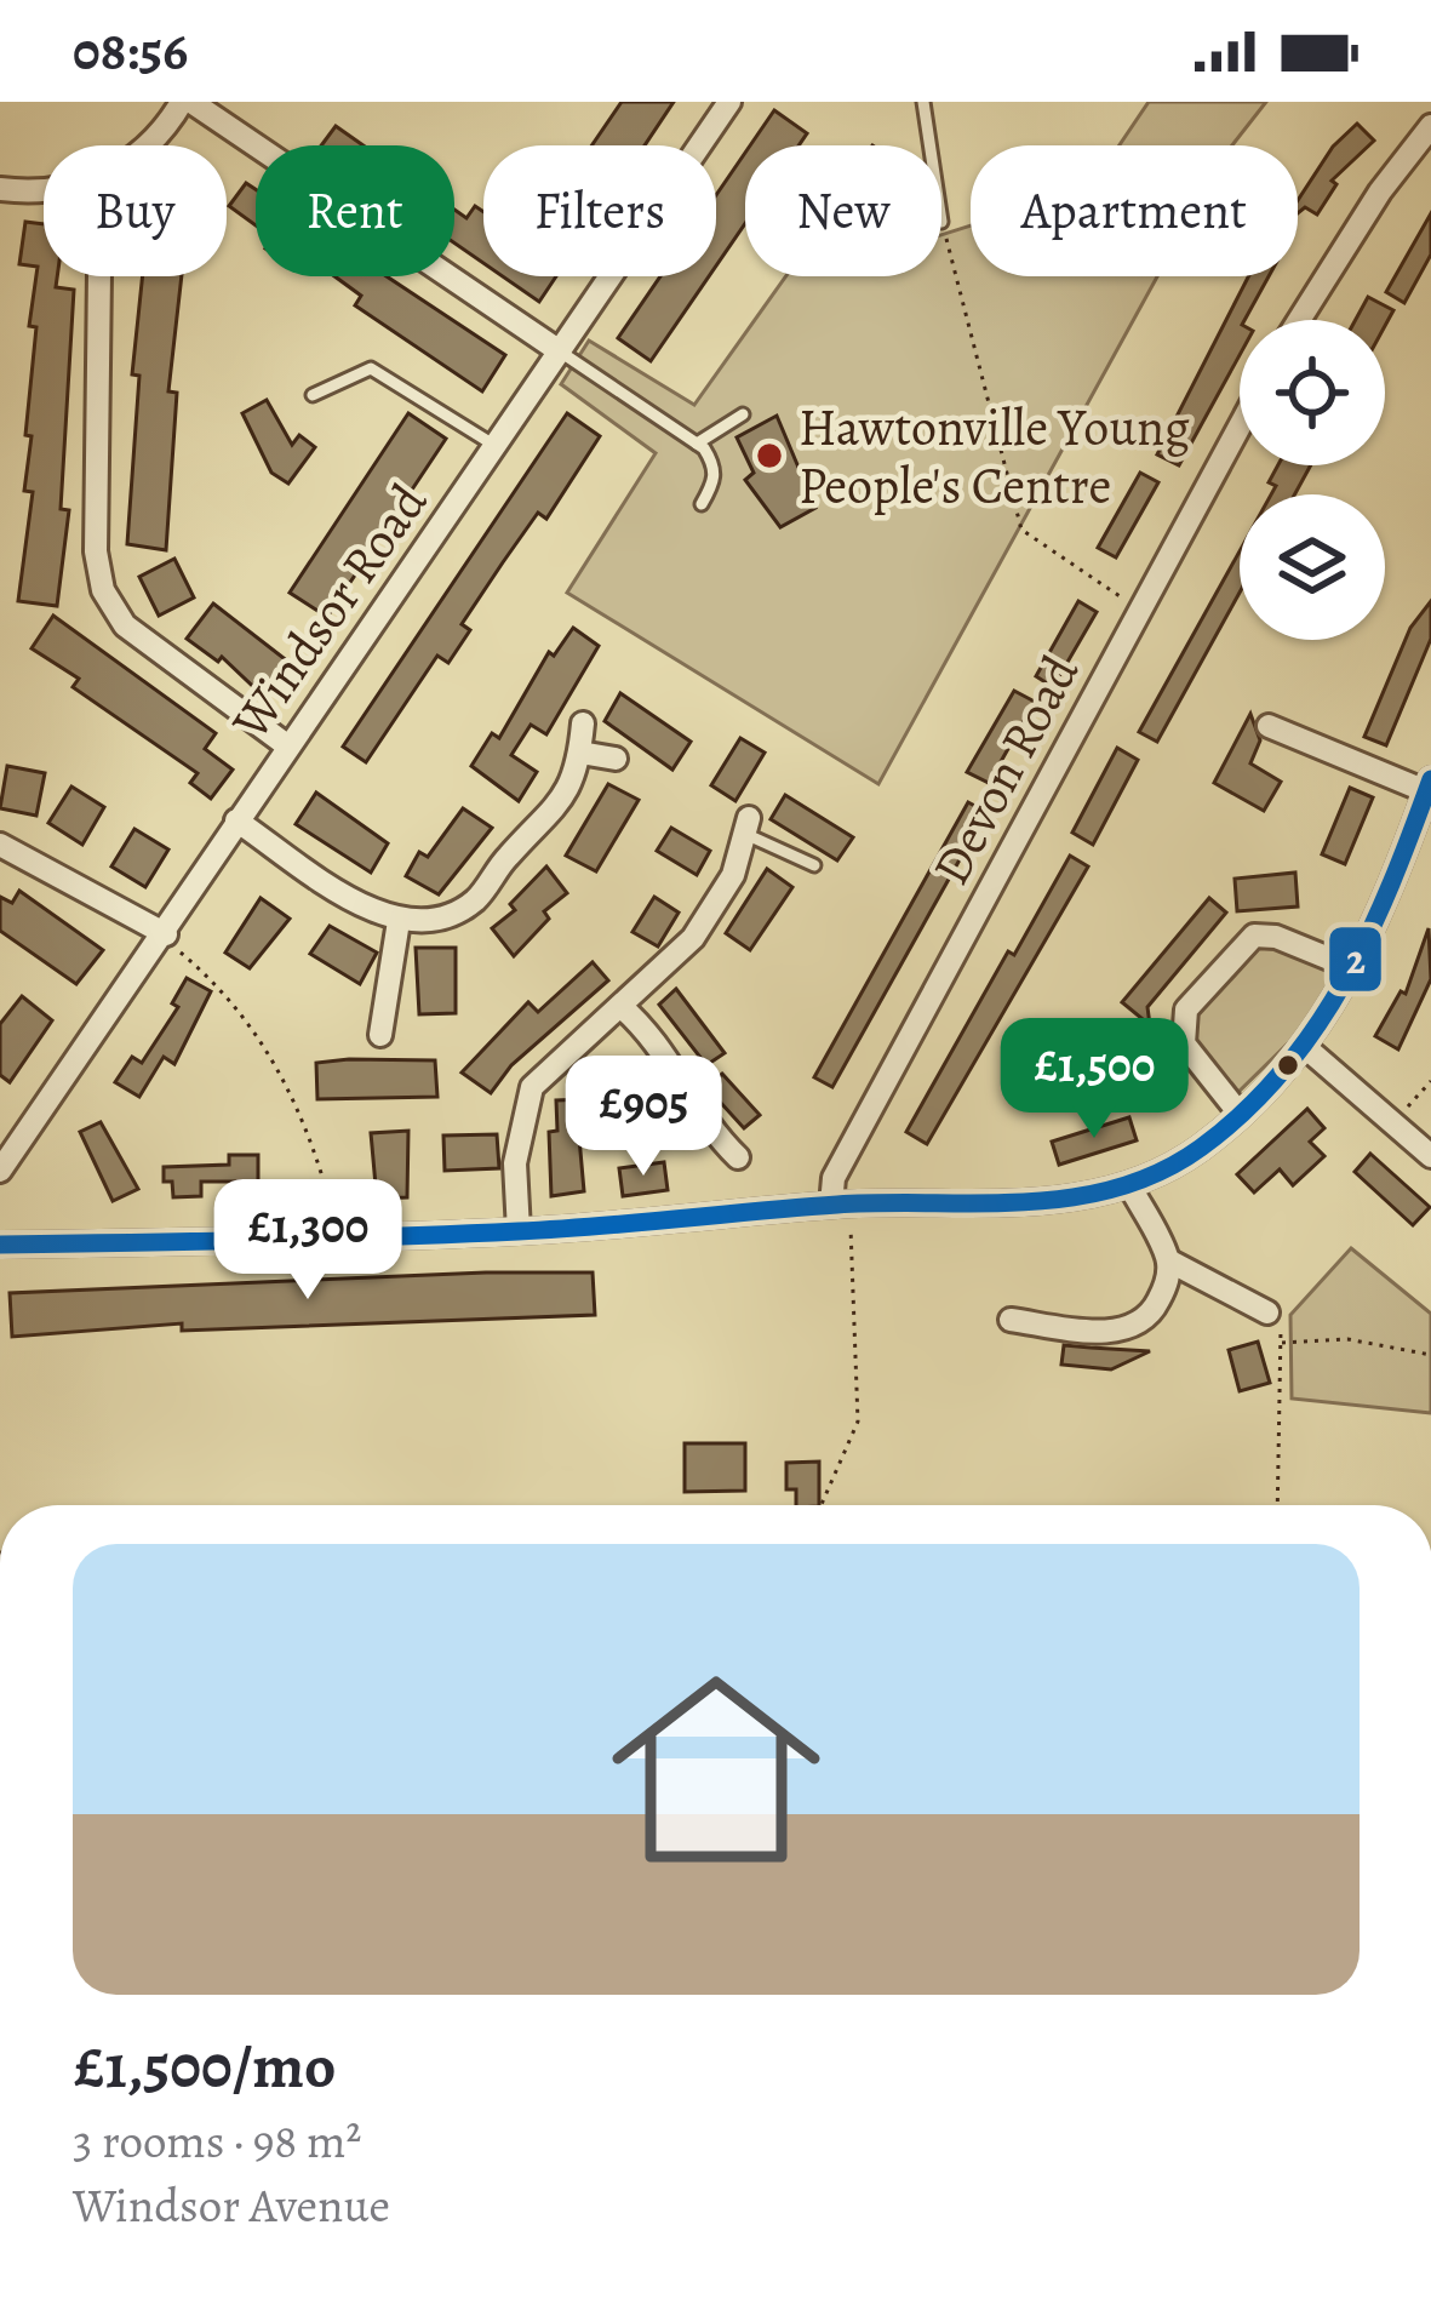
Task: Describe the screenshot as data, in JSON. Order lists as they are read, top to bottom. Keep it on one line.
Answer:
{"streets":{"street":["Windsor Road","Devon Road"]},"places":["Hawtonville Young People's Centre"],"lines":["transit line 2"],"page":{"status":"08:56","chip":["Buy","Rent","Filters","New","Apartment"],"price":["£1,500","£905","£1,300"],"list":[{"name":"£1,500/mo","note":"3 rooms · 98 m² · Windsor Avenue"}]}}
